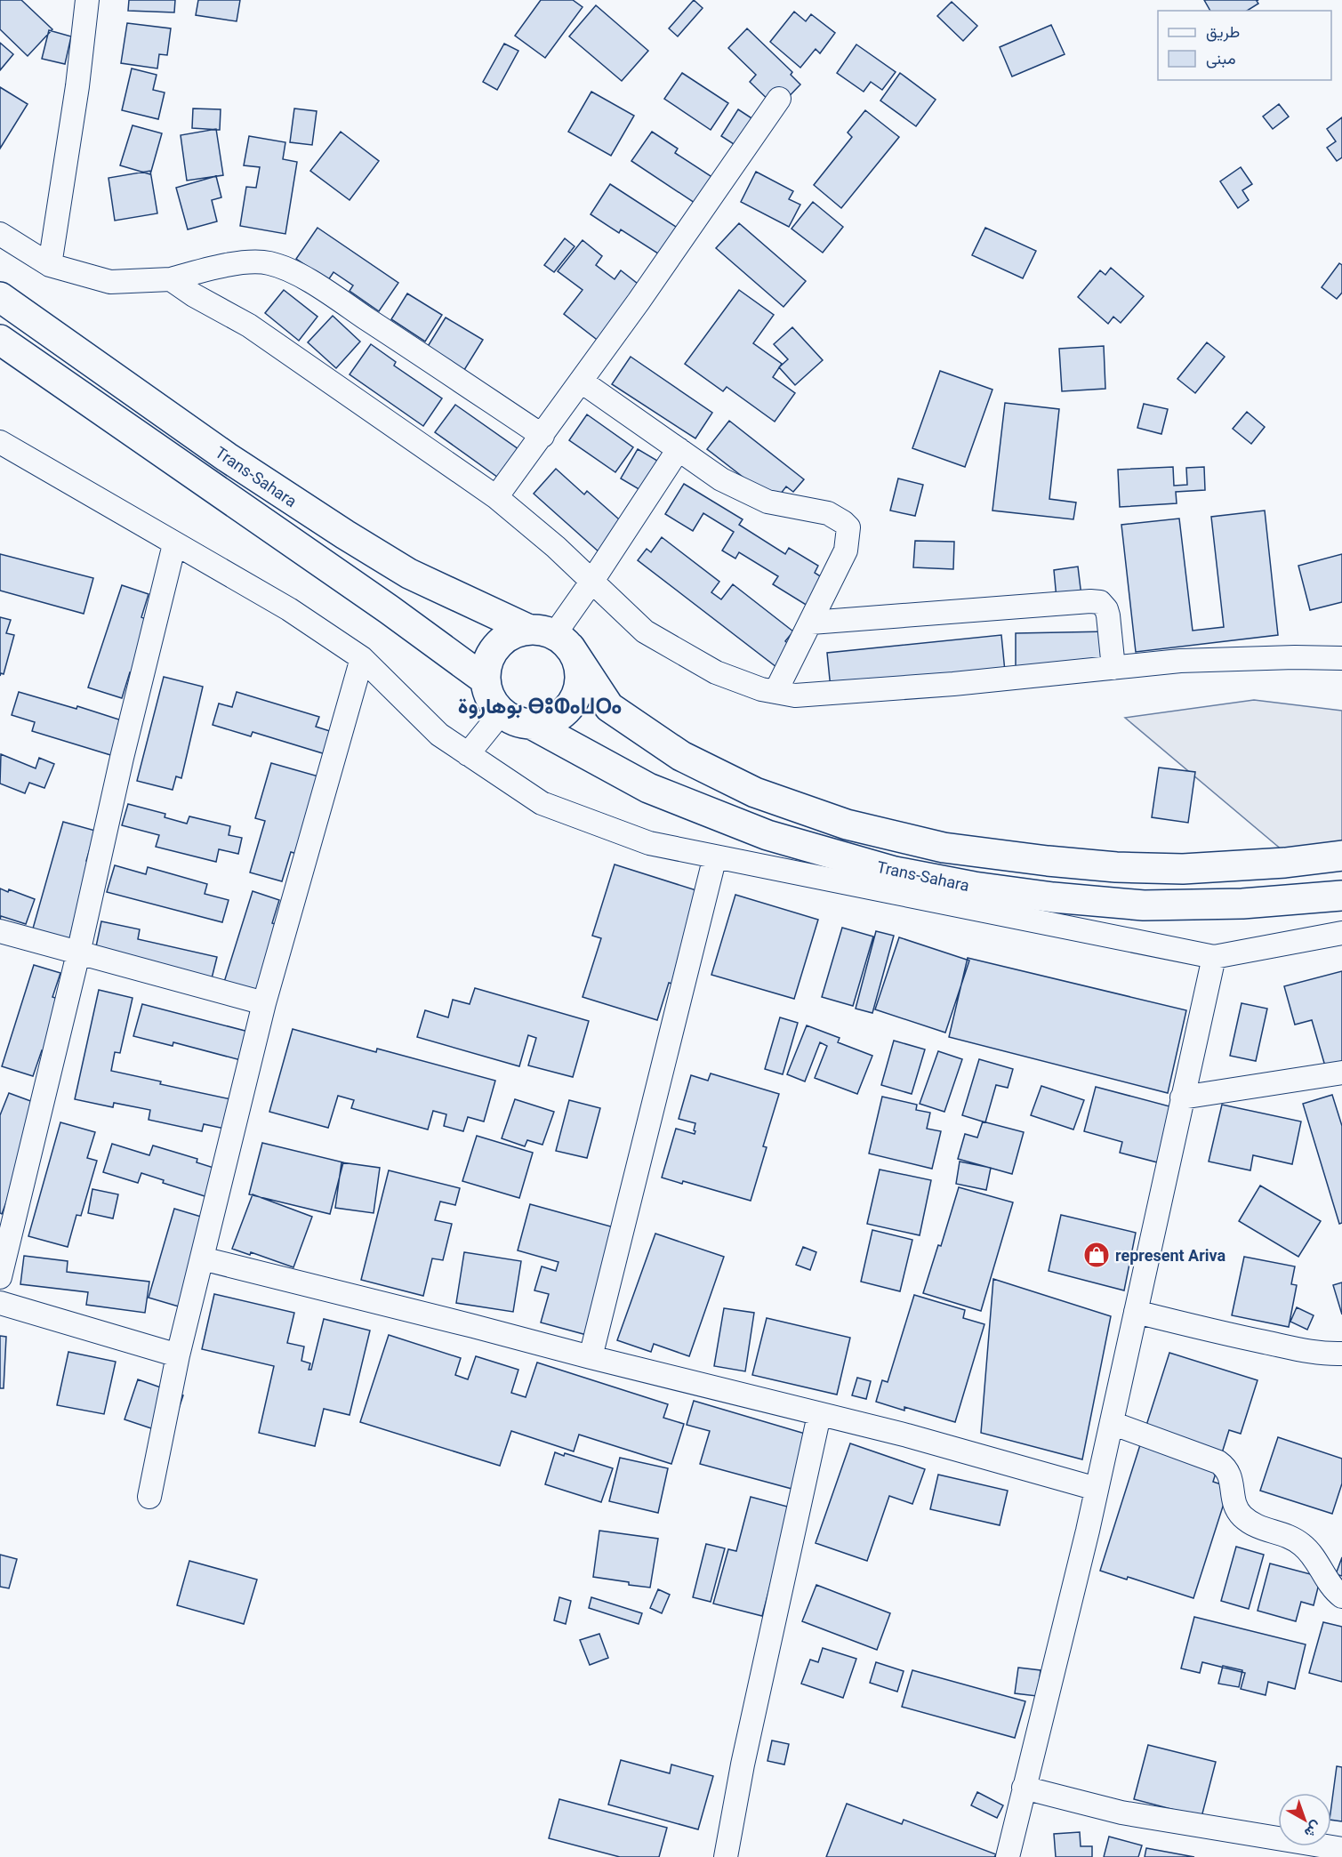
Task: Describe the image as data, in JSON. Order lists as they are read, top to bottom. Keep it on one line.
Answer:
{"streets":{"highway":["Trans-Sahara"]},"districts":["بوهاروة ⴱⵓⵀⴰⵡⵔⴰ"],"places":{"shop":["represent Ariva"]},"legend":["طريق","مبنى"],"north":"bottom right"}
